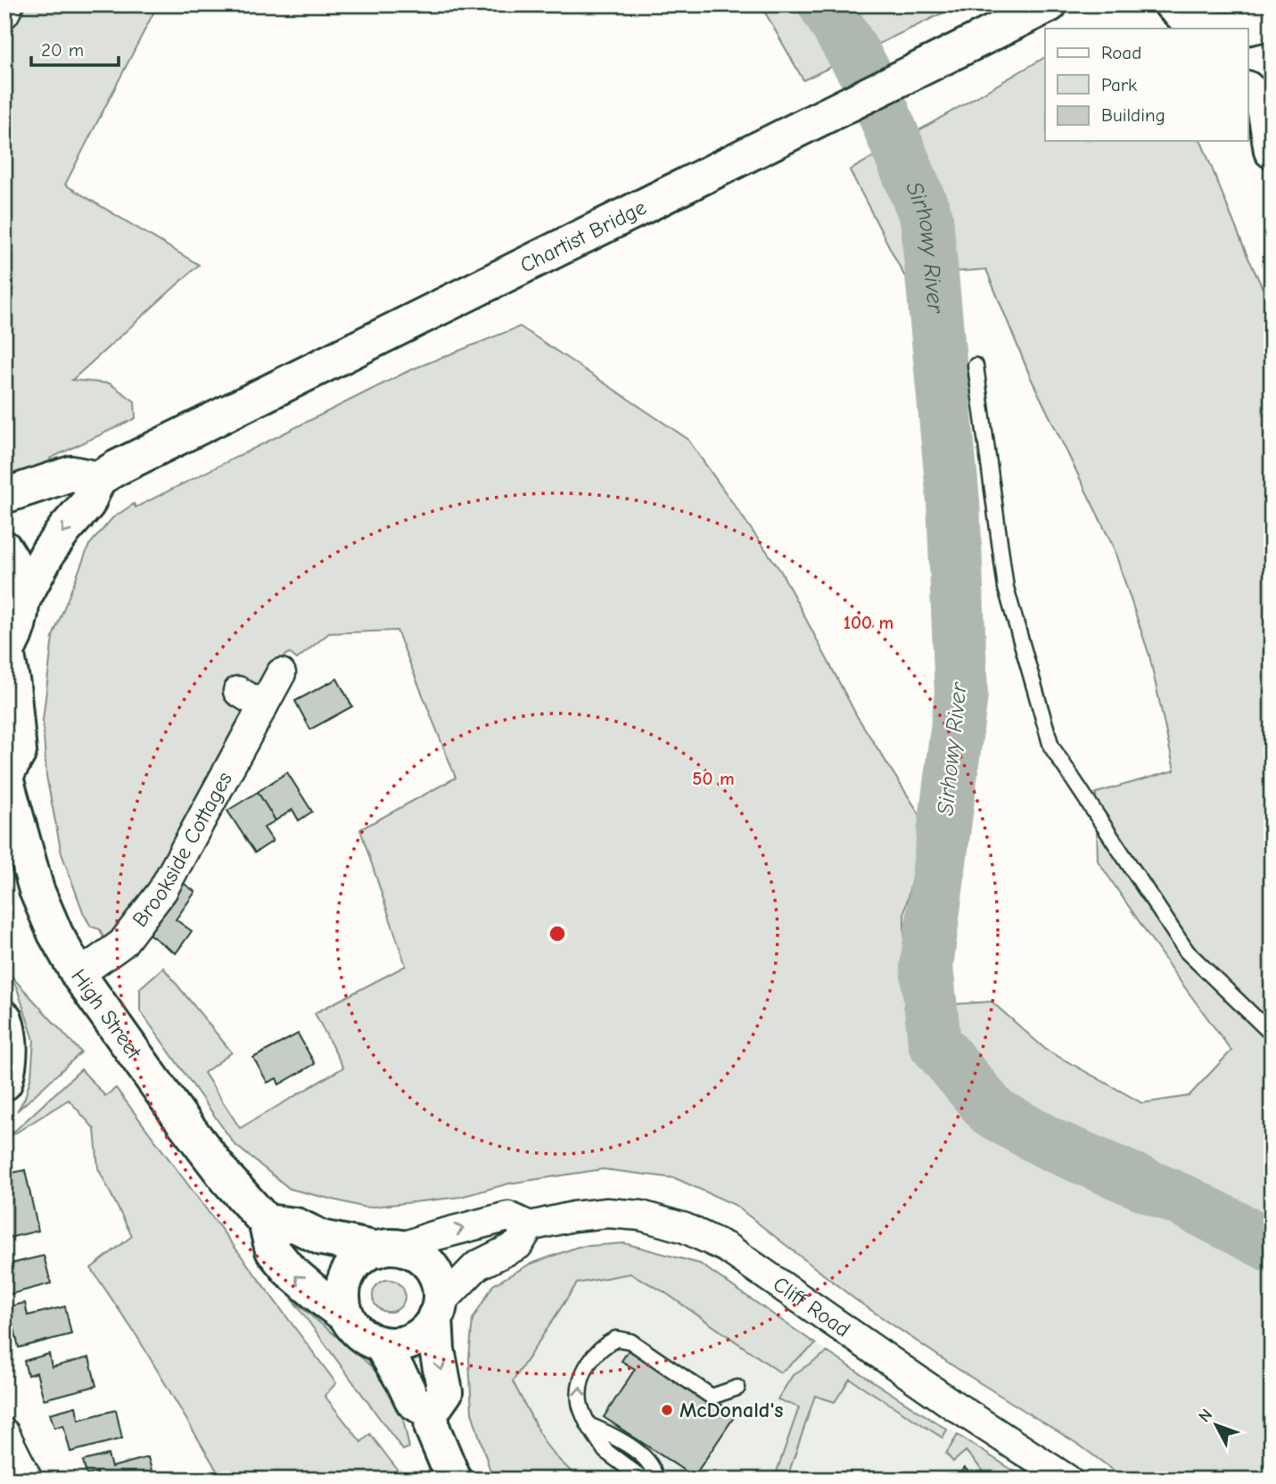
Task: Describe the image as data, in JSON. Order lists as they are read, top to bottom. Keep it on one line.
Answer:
{"streets":{"main road":["Chartist Bridge","High Street"],"street":["Brookside Cottages","Cliff Road"]},"crossings":[["Brookside Cottages","High Street"],["High Street","Cliff Road"]],"water":["Sirhowy River"],"places":["McDonald's"],"legend":["Road","Park","Building"],"scale_bar":"20 m","north":"top left","rings":["100 m","50 m"]}
